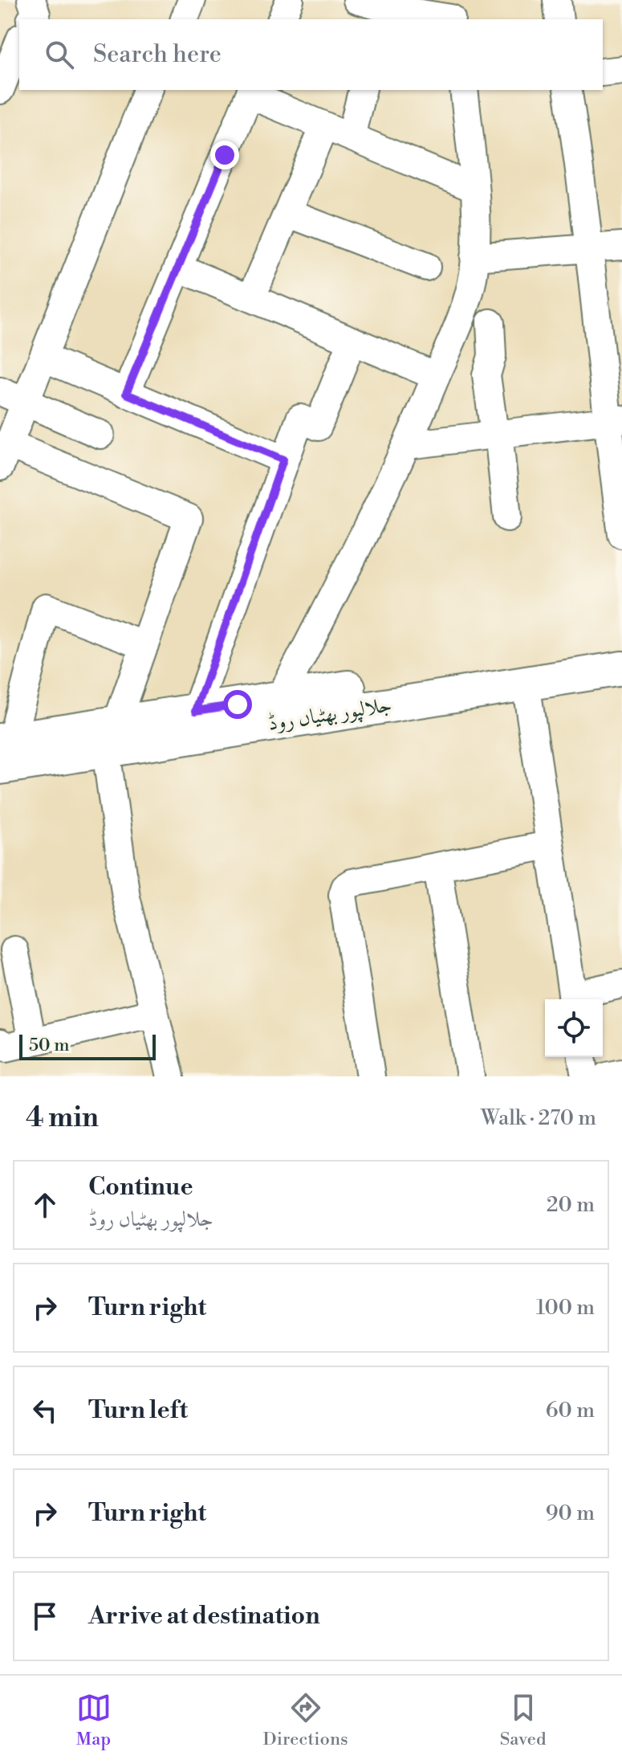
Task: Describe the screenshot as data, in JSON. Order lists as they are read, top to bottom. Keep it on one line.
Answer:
{"streets":{"main road":["جلالپور بھٹیاں روڈ"]},"scale_bar":"50 m","page":{"search":"Search here","scale":"50 m","heading":["4 min","Walk · 270 m"],"list":[["Continue","جلالپور بھٹیاں روڈ","20 m"],["Turn right","100 m"],["Turn left","60 m"],["Turn right","90 m"],"Arrive at destination"],"nav":["Map","Directions","Saved"]}}
